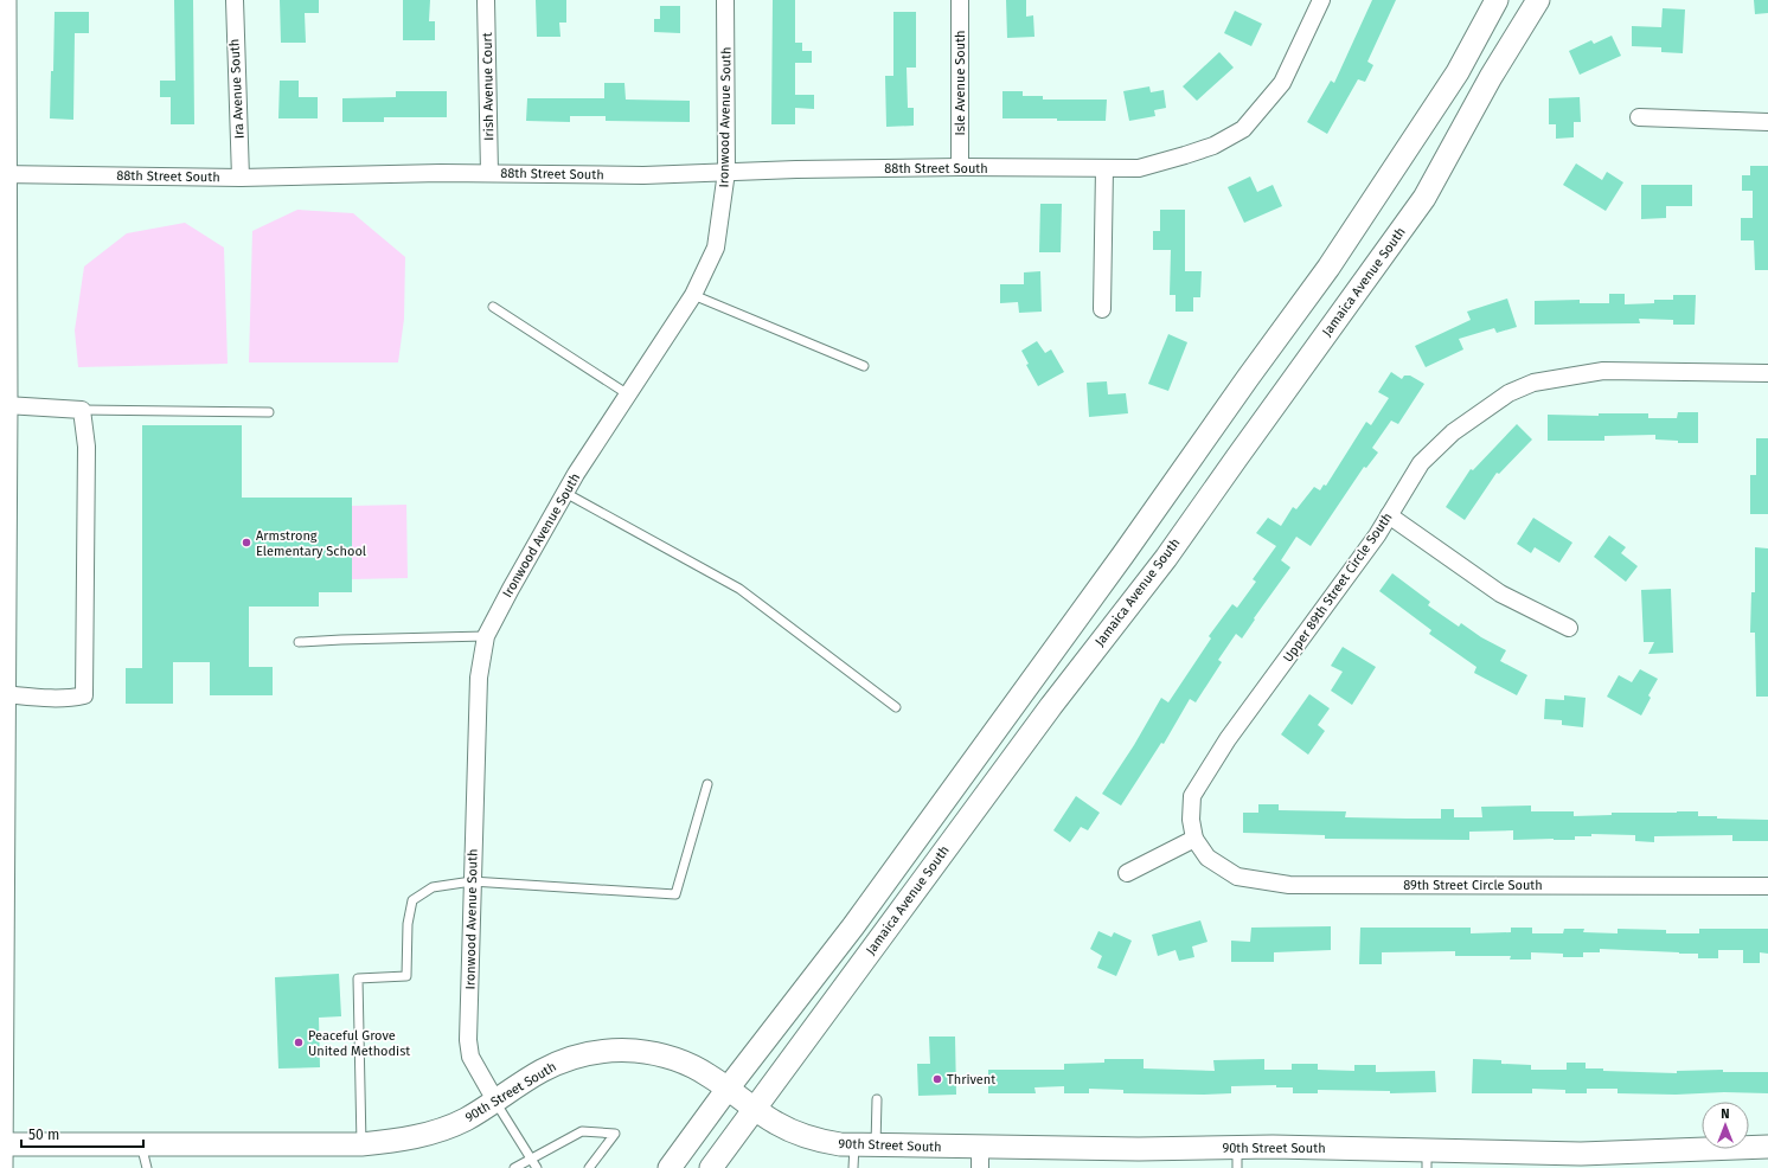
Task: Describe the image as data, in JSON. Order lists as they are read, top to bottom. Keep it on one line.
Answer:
{"streets":{"street":["Isle Avenue South","Irish Avenue Court","Ira Avenue South","Ironwood Avenue South","88th Street South","Jamaica Avenue South","Upper 89th Street Circle South","89th Street Circle South","90th Street South"]},"crossings":[["Isle Avenue South","88th Street South"],["Irish Avenue Court","88th Street South"],["Ira Avenue South","88th Street South"],["Ironwood Avenue South","88th Street South"],["Ironwood Avenue South","90th Street South"],["Jamaica Avenue South","90th Street South"],["Upper 89th Street Circle South","89th Street Circle South"]],"places":["Armstrong Elementary School","Peaceful Grove United Methodist","Thrivent"],"scale_bar":"50 m","north":"top"}
